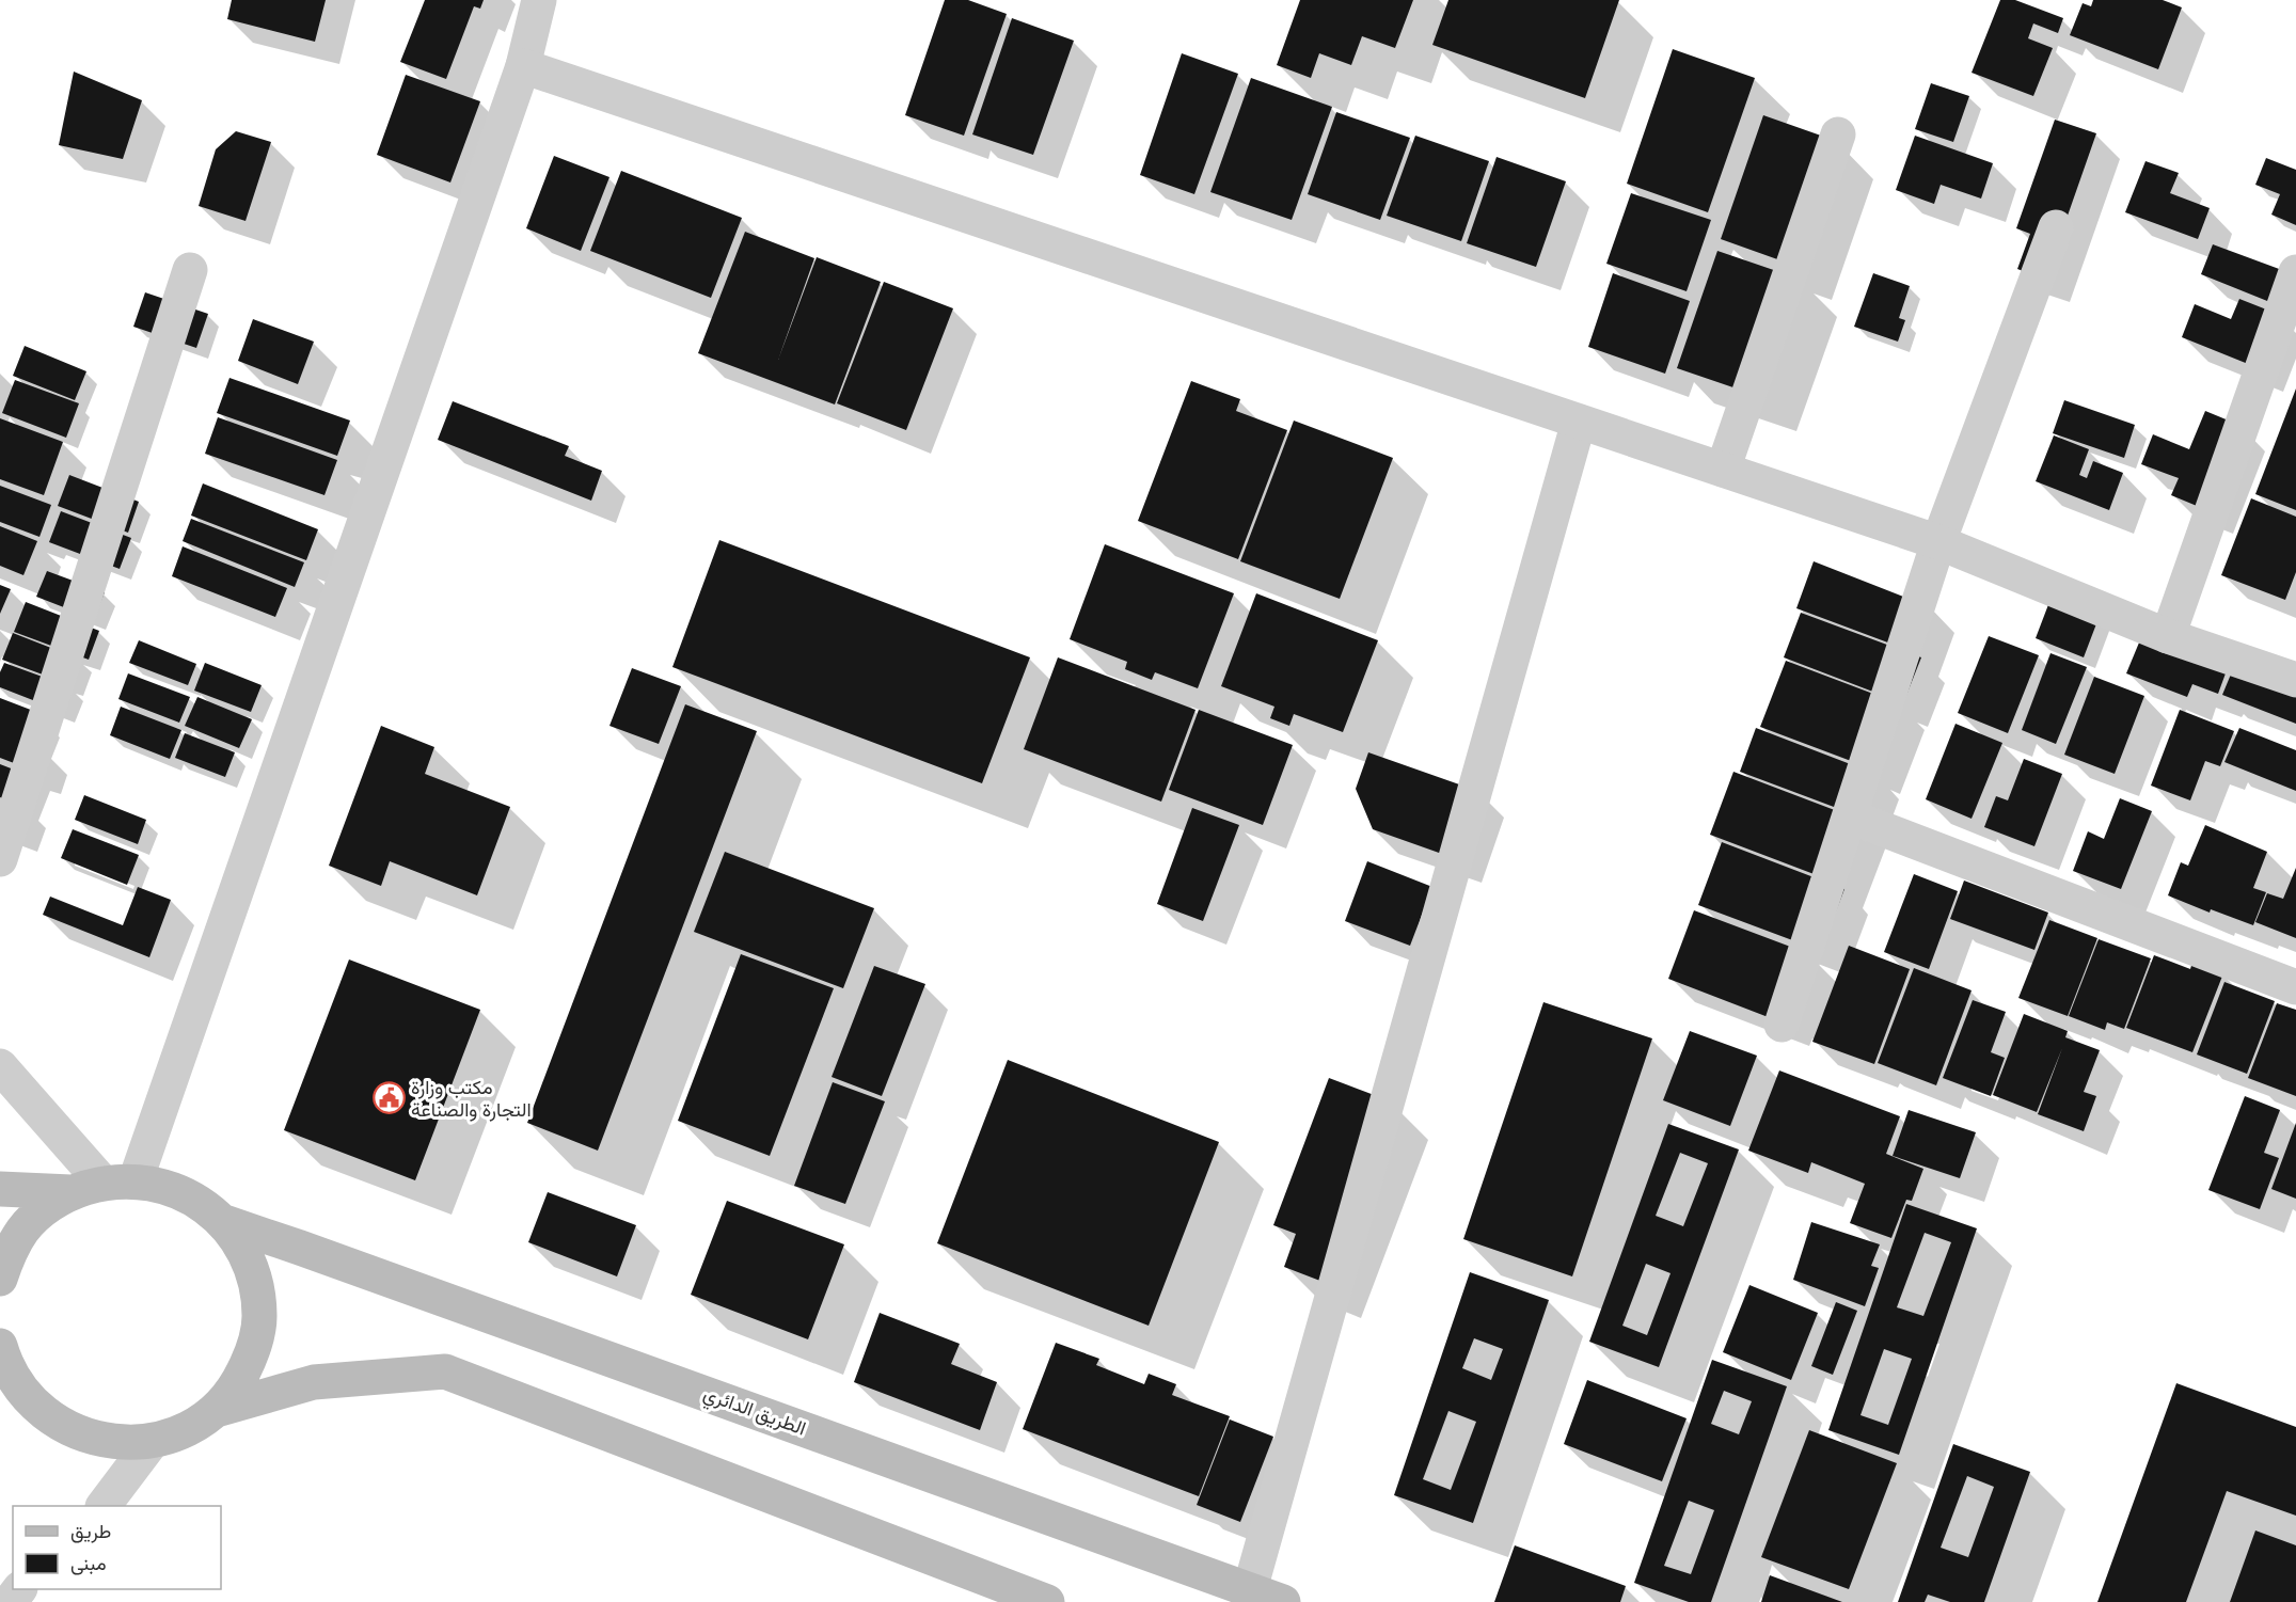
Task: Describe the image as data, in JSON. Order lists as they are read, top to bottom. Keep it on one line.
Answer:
{"streets":{"main road":["الطريق الدائري"]},"places":{"public building":["مكتب وزارة التجارة والصناعة"]},"legend":["طريق","مبنى"]}
